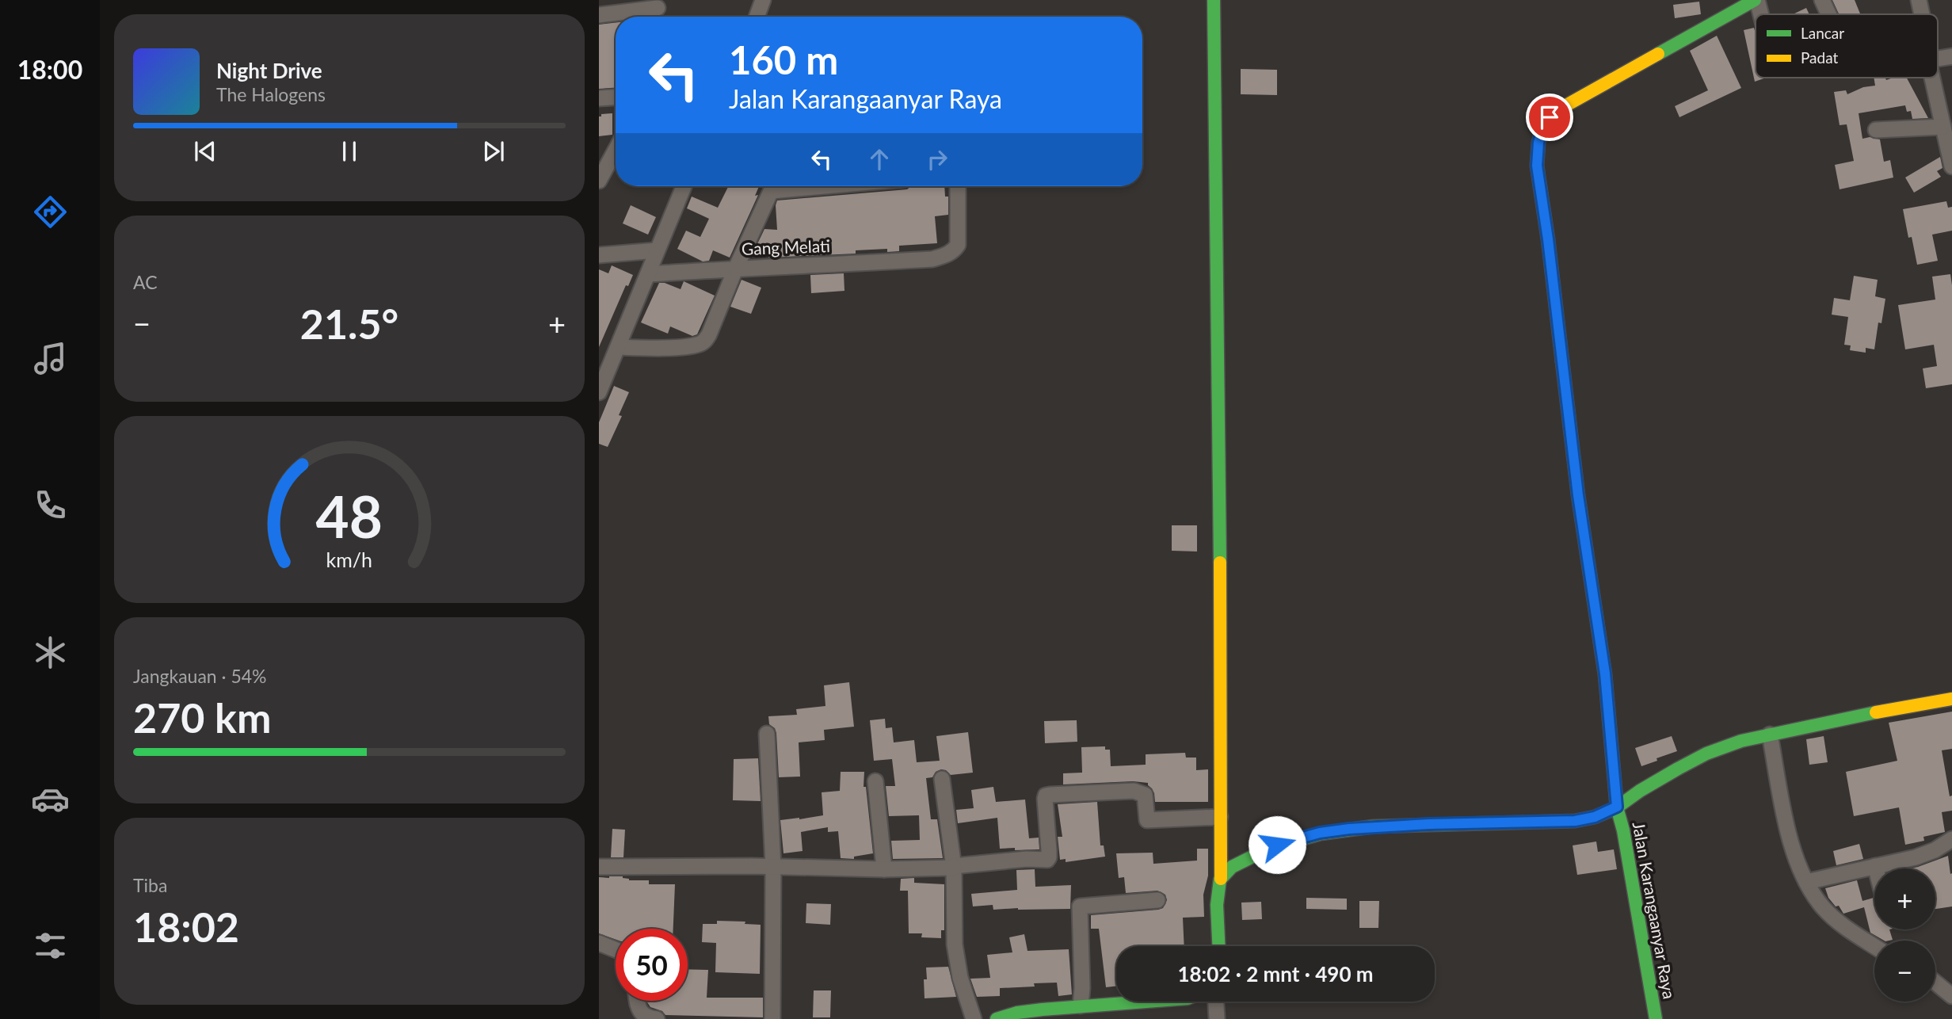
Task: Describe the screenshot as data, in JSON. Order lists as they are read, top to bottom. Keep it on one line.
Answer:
{"streets":{"street":["Gang Melati","Jalan Karangaanyar Raya"]},"legend":["Lancar","Padat"],"page":{"tabs":"18:00","turn":["160 m","Jalan Karangaanyar Raya"],"song":["Night Drive","The Halogens"],"tile":["AC",["Jangkauan · 54%","270 km"],["Tiba","18:02"]],"heat":["−","21.5°","+"],"map_buttons":["+","−"],"limit":"50","trip":"18:02 · 2 mnt · 490 m","gauge":["48","km/h"]}}
